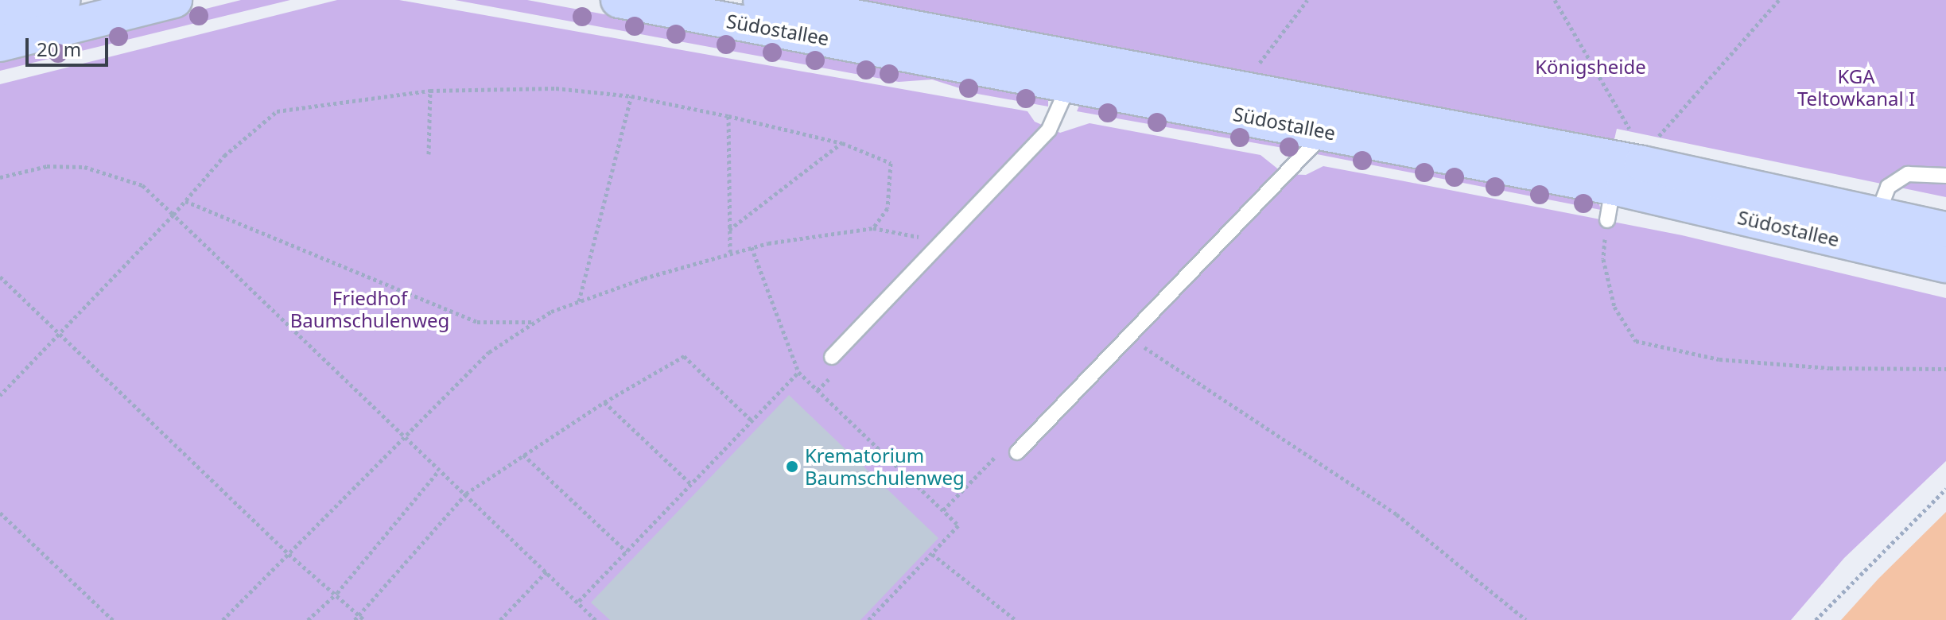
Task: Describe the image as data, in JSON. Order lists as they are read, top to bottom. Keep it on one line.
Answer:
{"streets":{"main road":["Südostallee"]},"parks":["Königsheide","KGA Teltowkanal I","Friedhof Baumschulenweg"],"places":["Krematorium Baumschulenweg"],"scale_bar":"20 m"}
